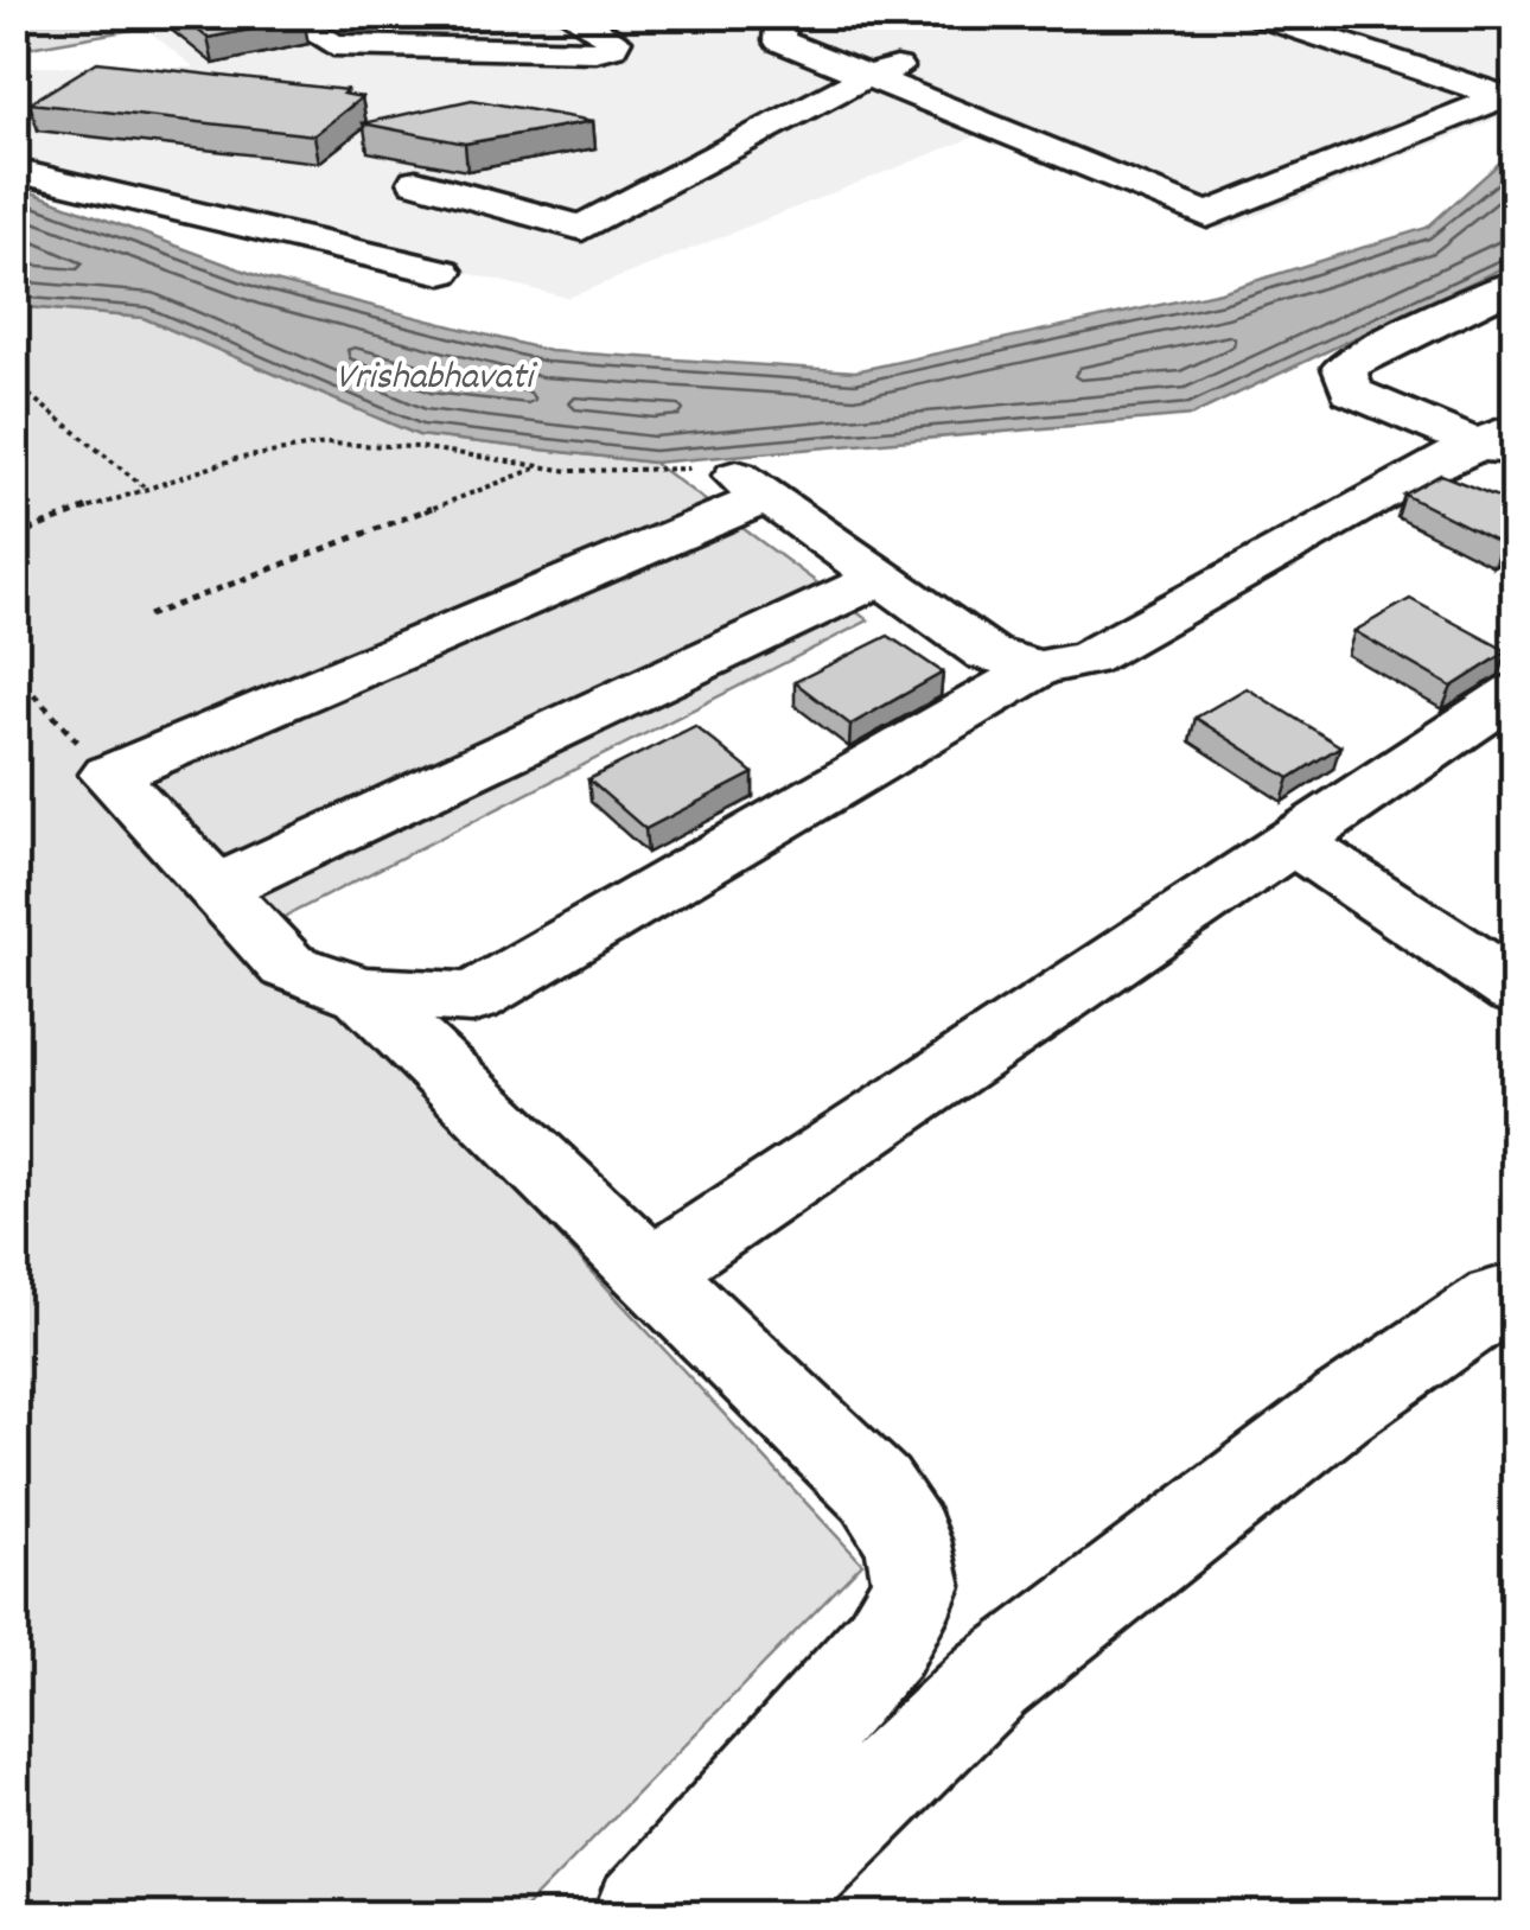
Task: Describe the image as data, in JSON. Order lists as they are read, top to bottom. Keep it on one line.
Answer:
{"water":["Vrishabhavati"]}
